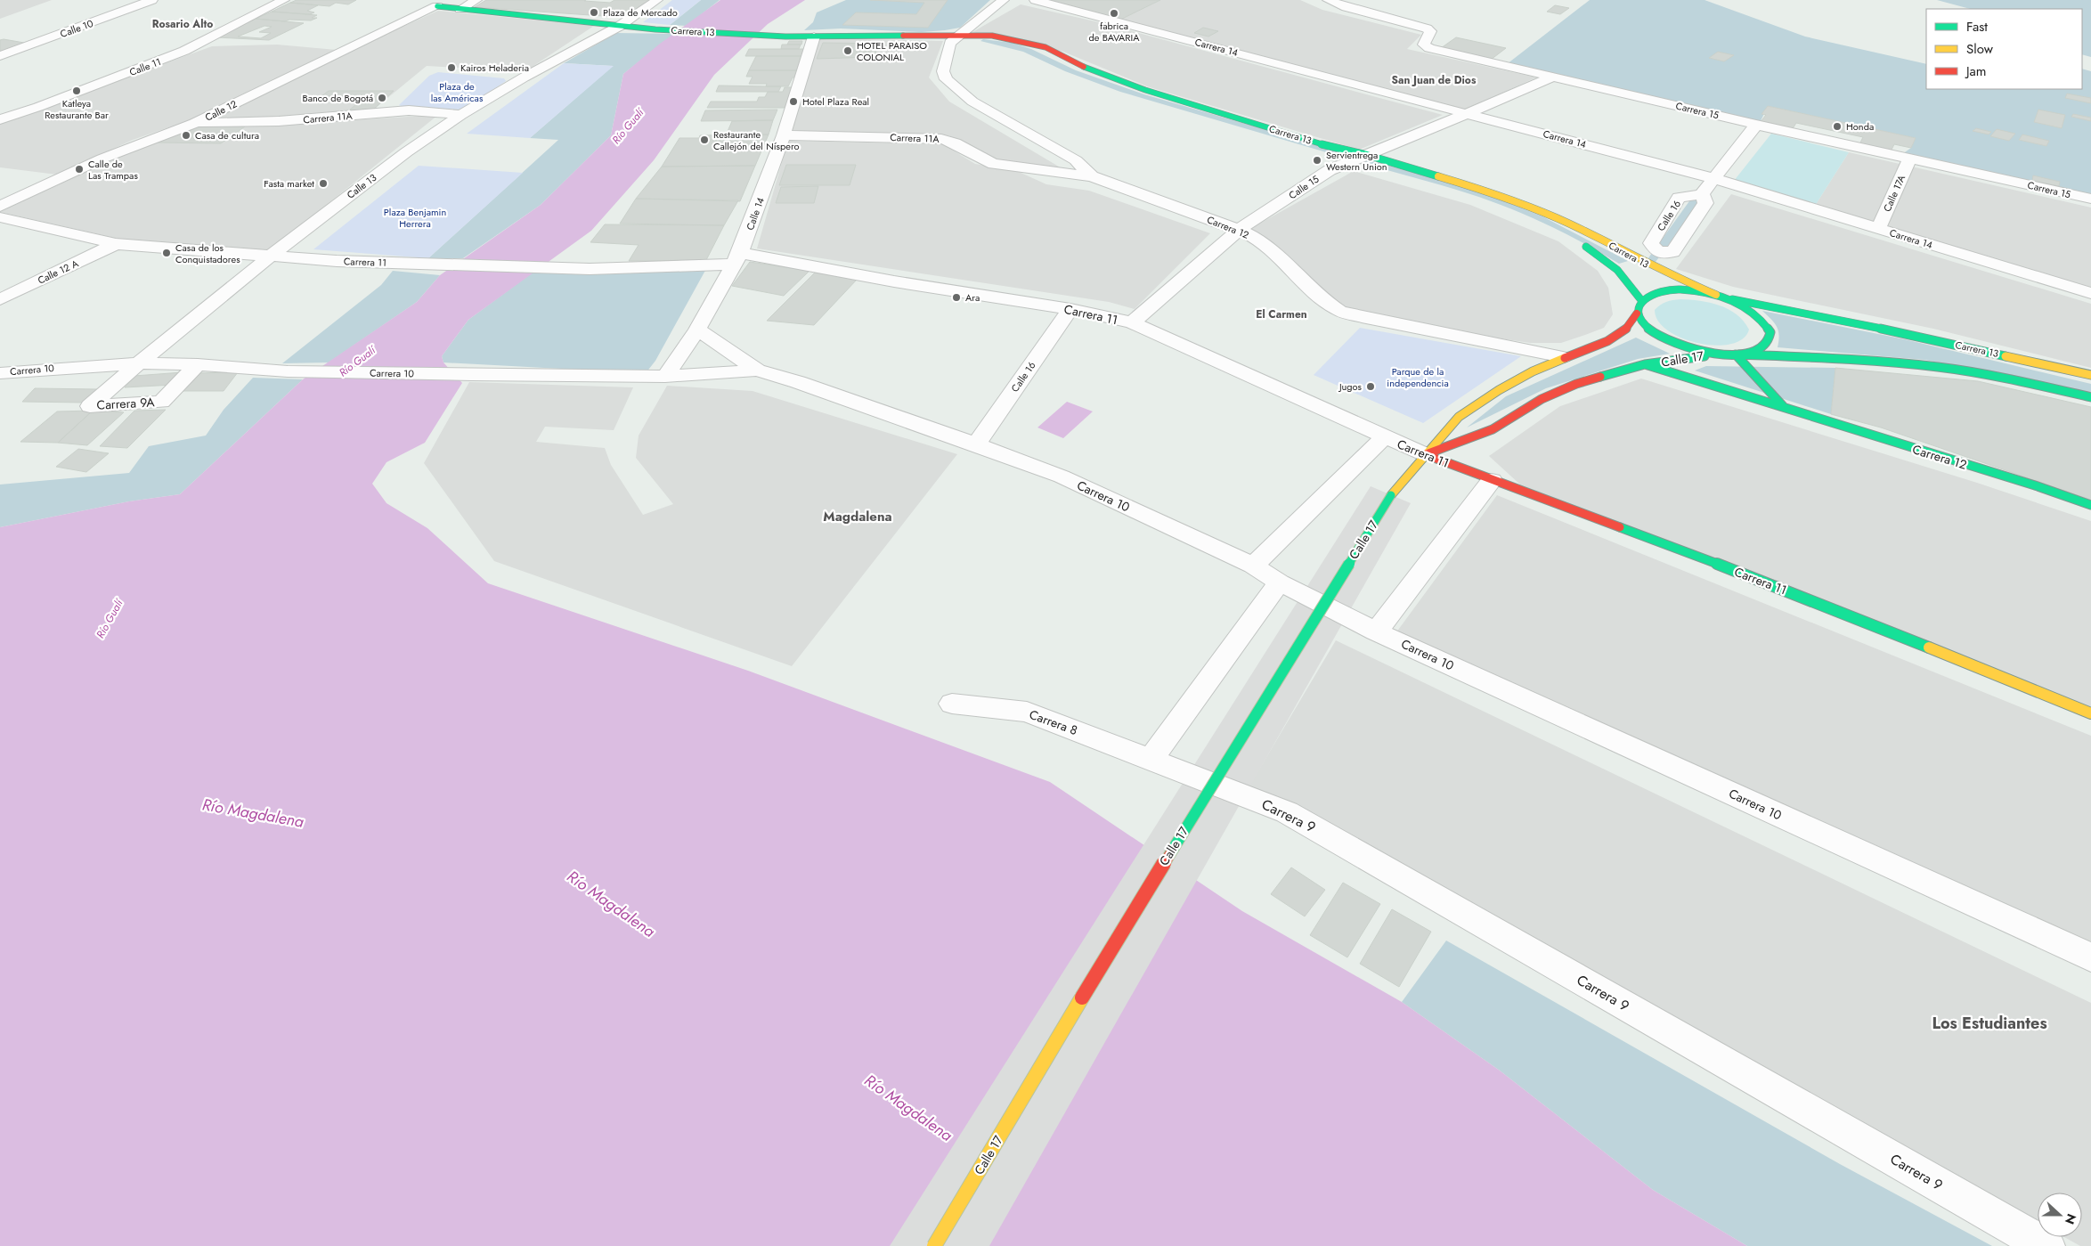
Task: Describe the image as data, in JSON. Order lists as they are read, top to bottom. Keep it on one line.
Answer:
{"streets":{"main road":["Carrera 13","Carrera 12","Carrera 11","Calle 17"],"street":["Calle 10","Carrera 14","Calle 11","Calle 12","Carrera 15","Carrera 11A","Calle 13","Calle 15","Calle 17A","Calle 14","Calle 16","Calle 12 A","Carrera 10","Carrera 9A","Carrera 8","Carrera 9"]},"crossings":[["Carrera 13","Calle 12"],["Carrera 13","Calle 13"],["Carrera 13","Calle 15"],["Carrera 13","Calle 14"],["Carrera 13","Calle 16"],["Carrera 13","Carrera 12"],["Carrera 13","Calle 17"],["Carrera 14","Calle 15"],["Carrera 14","Calle 17A"],["Calle 12","Carrera 11A"],["Carrera 15","Calle 15"],["Carrera 15","Calle 17A"],["Carrera 11A","Calle 13"],["Carrera 11A","Calle 14"],["Carrera 11A","Carrera 12"],["Calle 13","Carrera 11"],["Calle 13","Carrera 10"],["Calle 13","Carrera 9A"],["Calle 15","Carrera 12"],["Calle 15","Carrera 11"],["Calle 14","Carrera 11"],["Calle 14","Carrera 10"],["Calle 16","Carrera 11"],["Calle 16","Carrera 10"],["Carrera 12","Calle 17"],["Carrera 11","Calle 12 A"],["Carrera 11","Calle 17"],["Carrera 10","Carrera 9A"],["Carrera 8","Carrera 9"]],"districts":["Rosario Alto","San Juan de Dios","El Carmen","Magdalena","Los Estudiantes"],"water":["Río Gualí","Río Magdalena"],"parks":["Plaza de las Américas","Plaza Benjamin Herrera","Parque de la independencia"],"places":["Plaza de Mercado","fabrica de BAVARIA","HOTEL PARAISO COLONIAL","Kairos Heladeria","Katleya Restaurante Bar","Banco de Bogotá","Hotel Plaza Real","Honda","Casa de cultura","Restaurante Callejón del Níspero","Servientrega Western Union","Calle de Las Trampas","Fasta market","Casa de los Conquistadores","Ara","Jugos"],"legend":["Fast","Slow","Jam"],"north":"right"}
